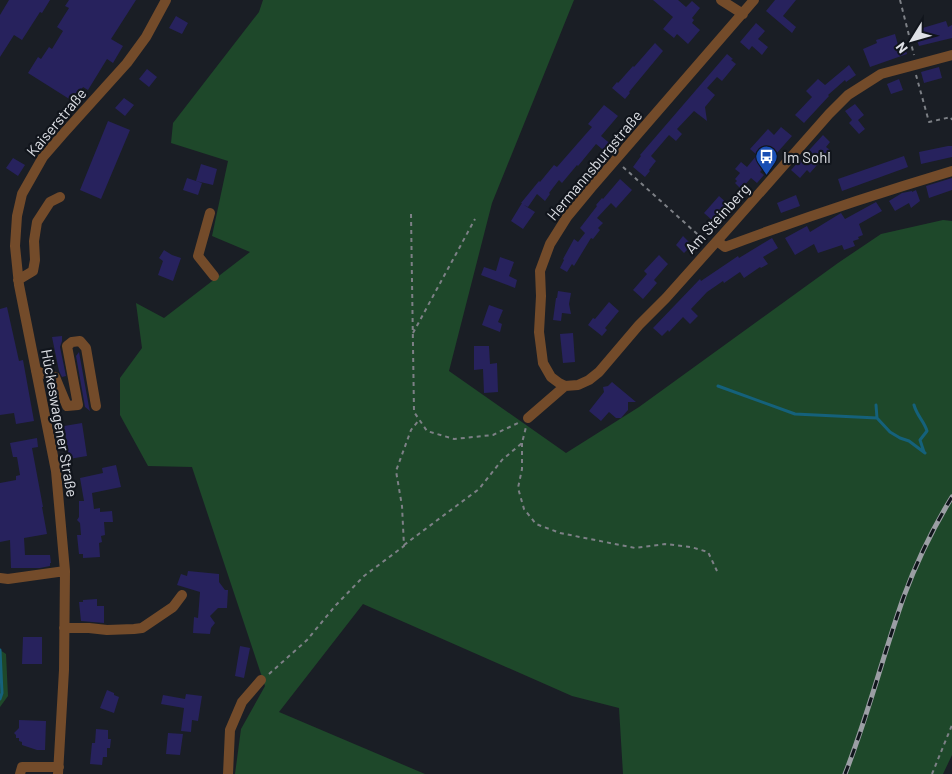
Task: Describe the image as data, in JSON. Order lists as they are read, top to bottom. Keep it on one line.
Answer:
{"streets":{"street":["Kaiserstraße","Hermannsburgstraße","Am Steinberg","Hückeswagener Straße"]},"crossings":[["Kaiserstraße","Hückeswagener Straße"],["Hermannsburgstraße","Am Steinberg"]],"places":{"bus stop":["Im Sohl"]},"north":"bottom left"}
